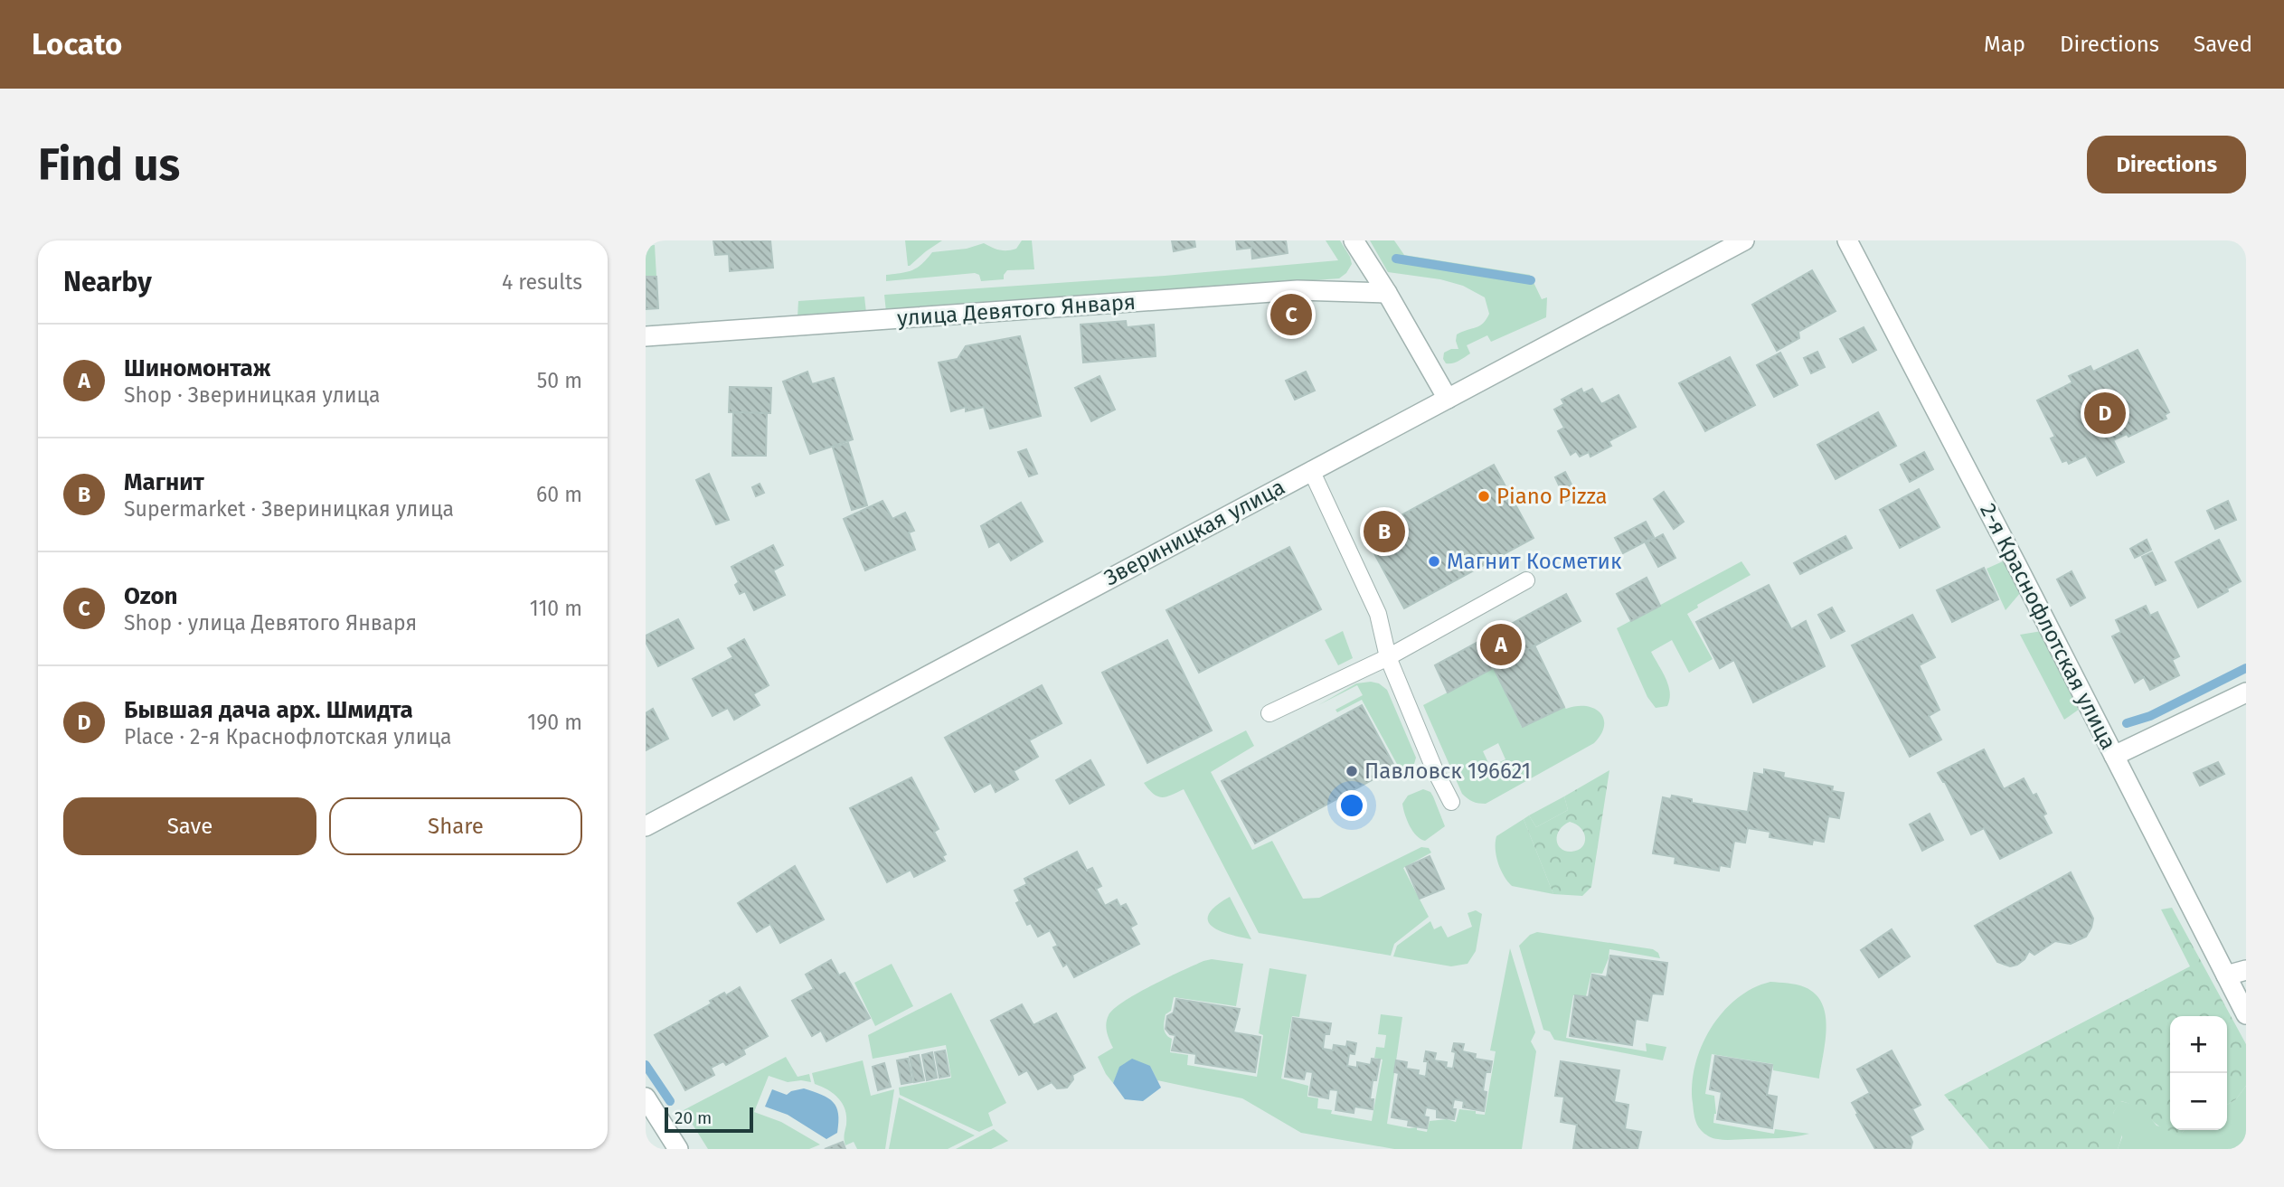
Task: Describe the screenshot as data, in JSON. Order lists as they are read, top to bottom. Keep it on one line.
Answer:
{"streets":{"street":["улица Девятого Января","Звериницкая улица","2-я Краснофлотская улица"]},"places":["Piano Pizza","Магнит Косметик","Павловск 196621"],"scale_bar":"20 m","page":{"header":"Locato","nav":["Map","Directions","Saved"],"buttons":["Directions",["Save","Share"]],"title":"Find us","heading":["Nearby","4 results"],"pins":["C","D","B","A"],"list":[{"mark":"A","name":"Шиномонтаж","note":"Shop · Звериницкая улица","value":"50 m"},{"mark":"B","name":"Магнит","note":"Supermarket · Звериницкая улица","value":"60 m"},{"mark":"C","name":"Ozon","note":"Shop · улица Девятого Января","value":"110 m"},{"mark":"D","name":"Бывшая дача арх. Шмидта","note":"Place · 2-я Краснофлотская улица","value":"190 m"}],"map_buttons":["+","−"],"scale":"20 m"}}
